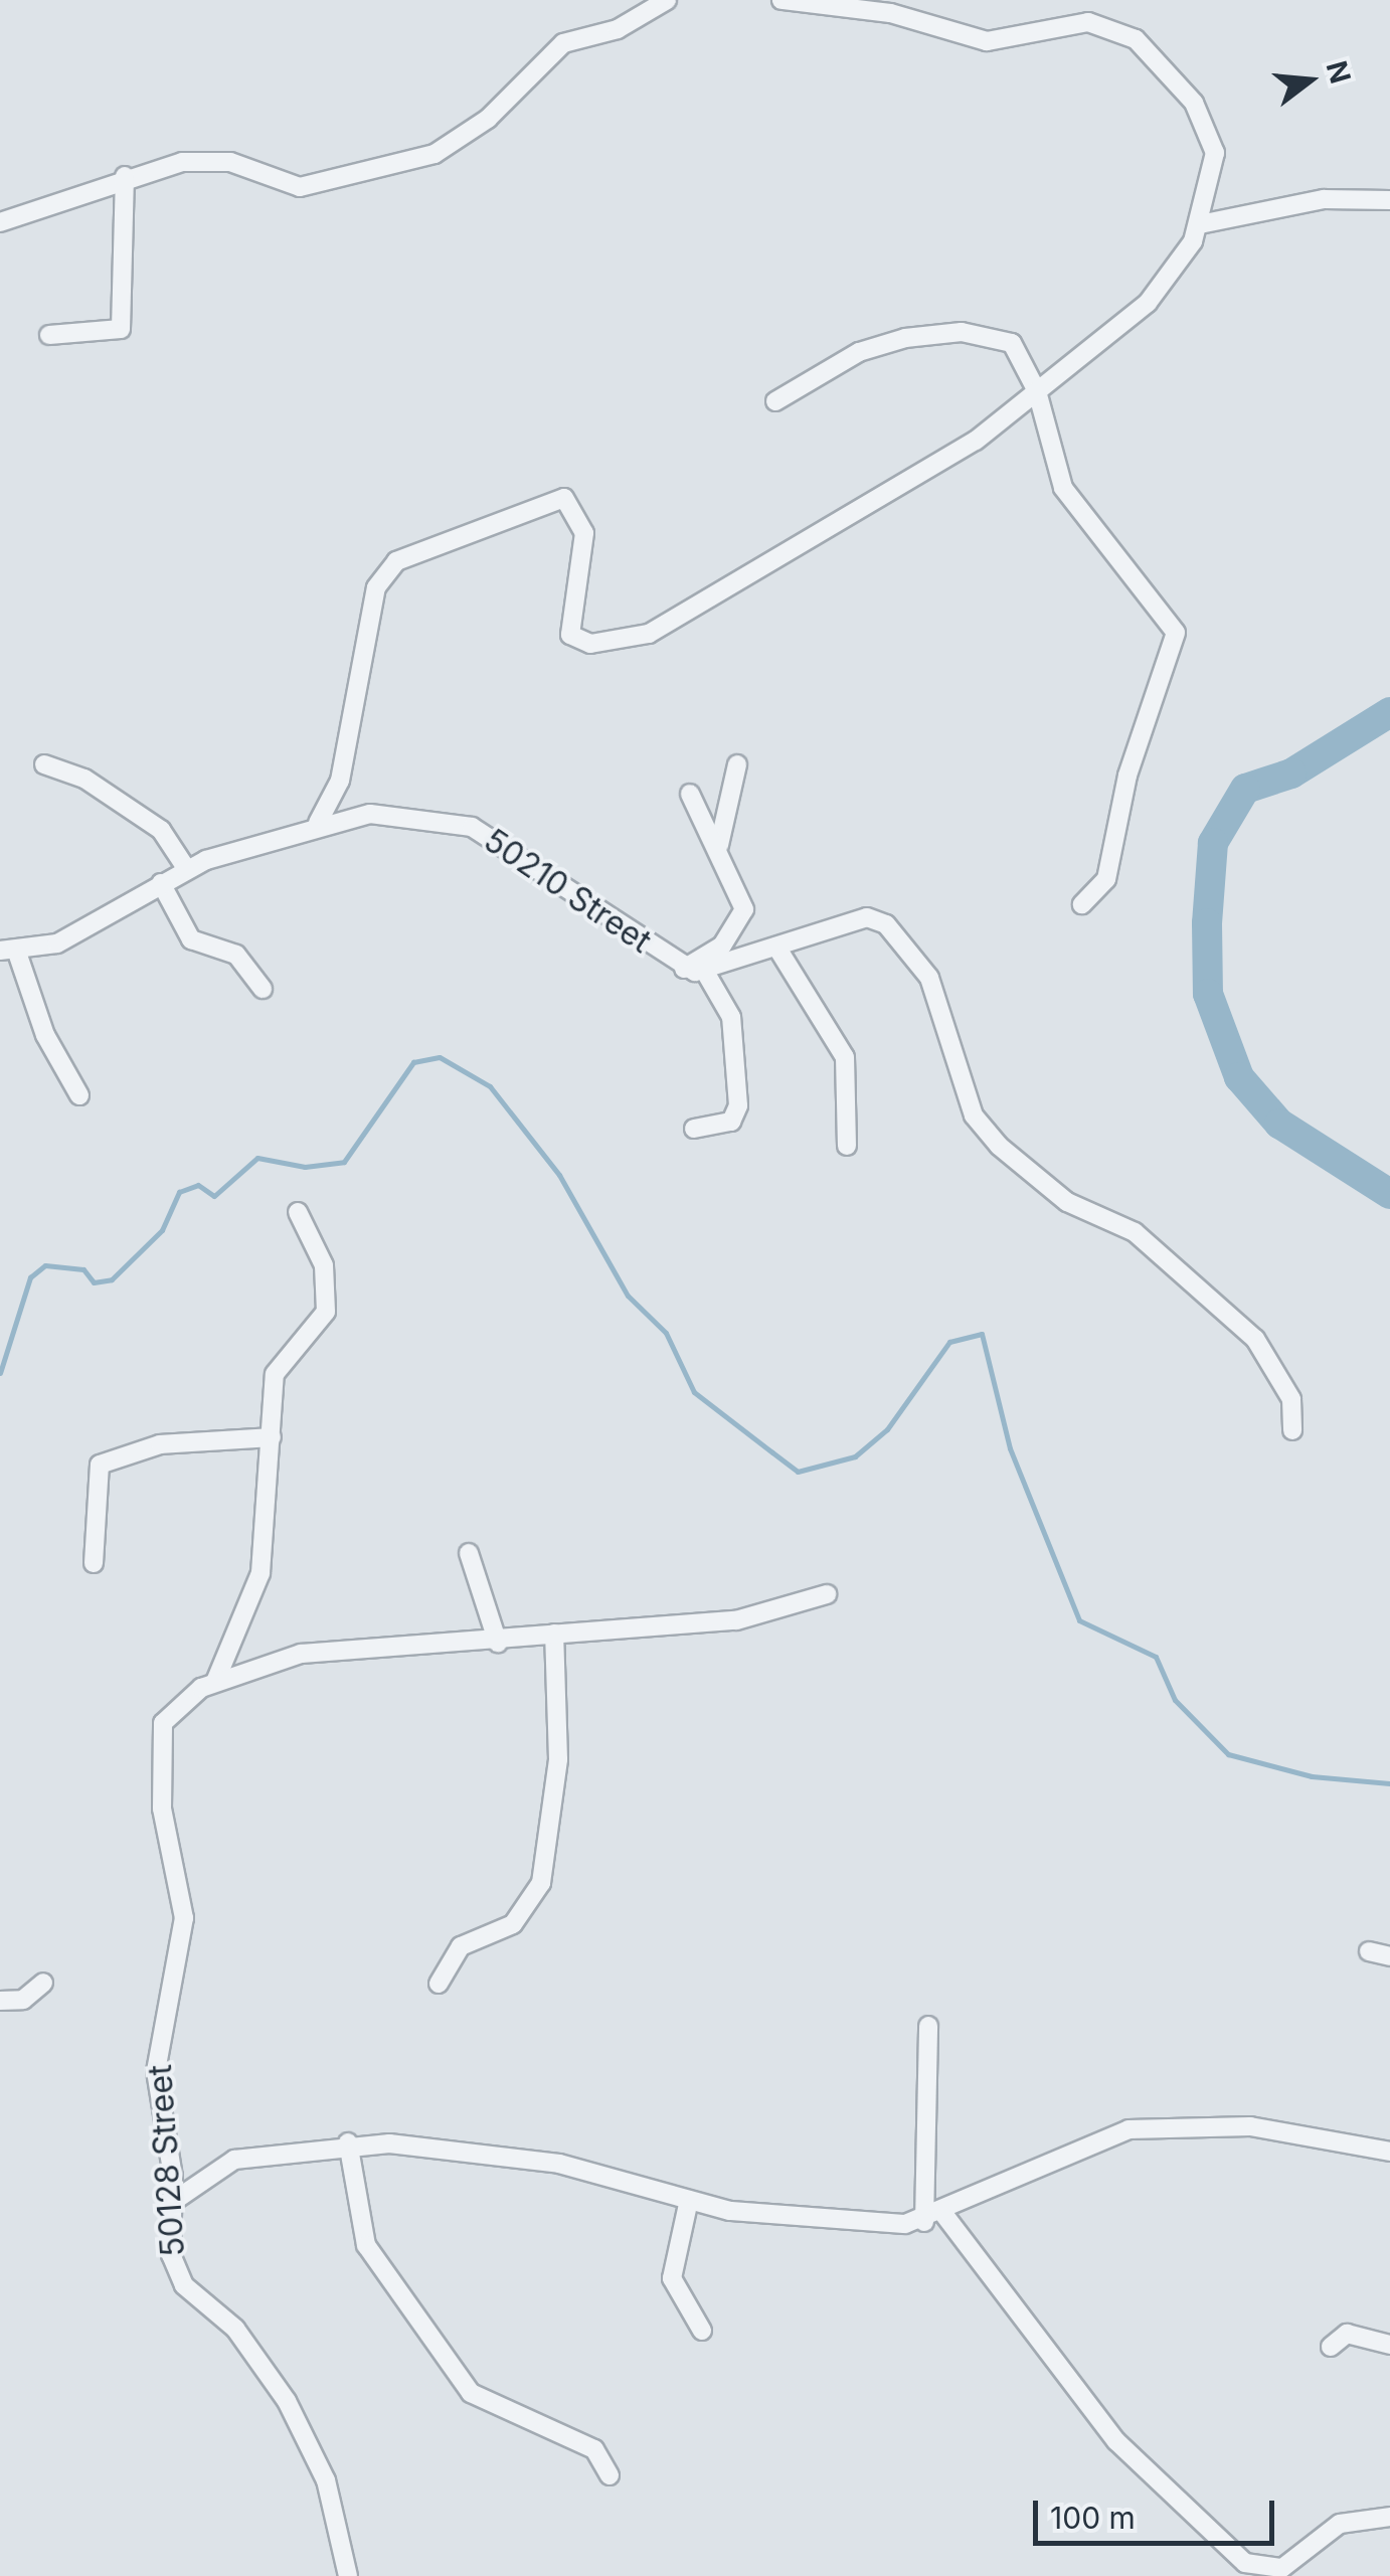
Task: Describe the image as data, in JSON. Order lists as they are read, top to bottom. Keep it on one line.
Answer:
{"streets":{"street":["50210 Street","50128 Street"]},"scale_bar":"100 m","north":"right"}
